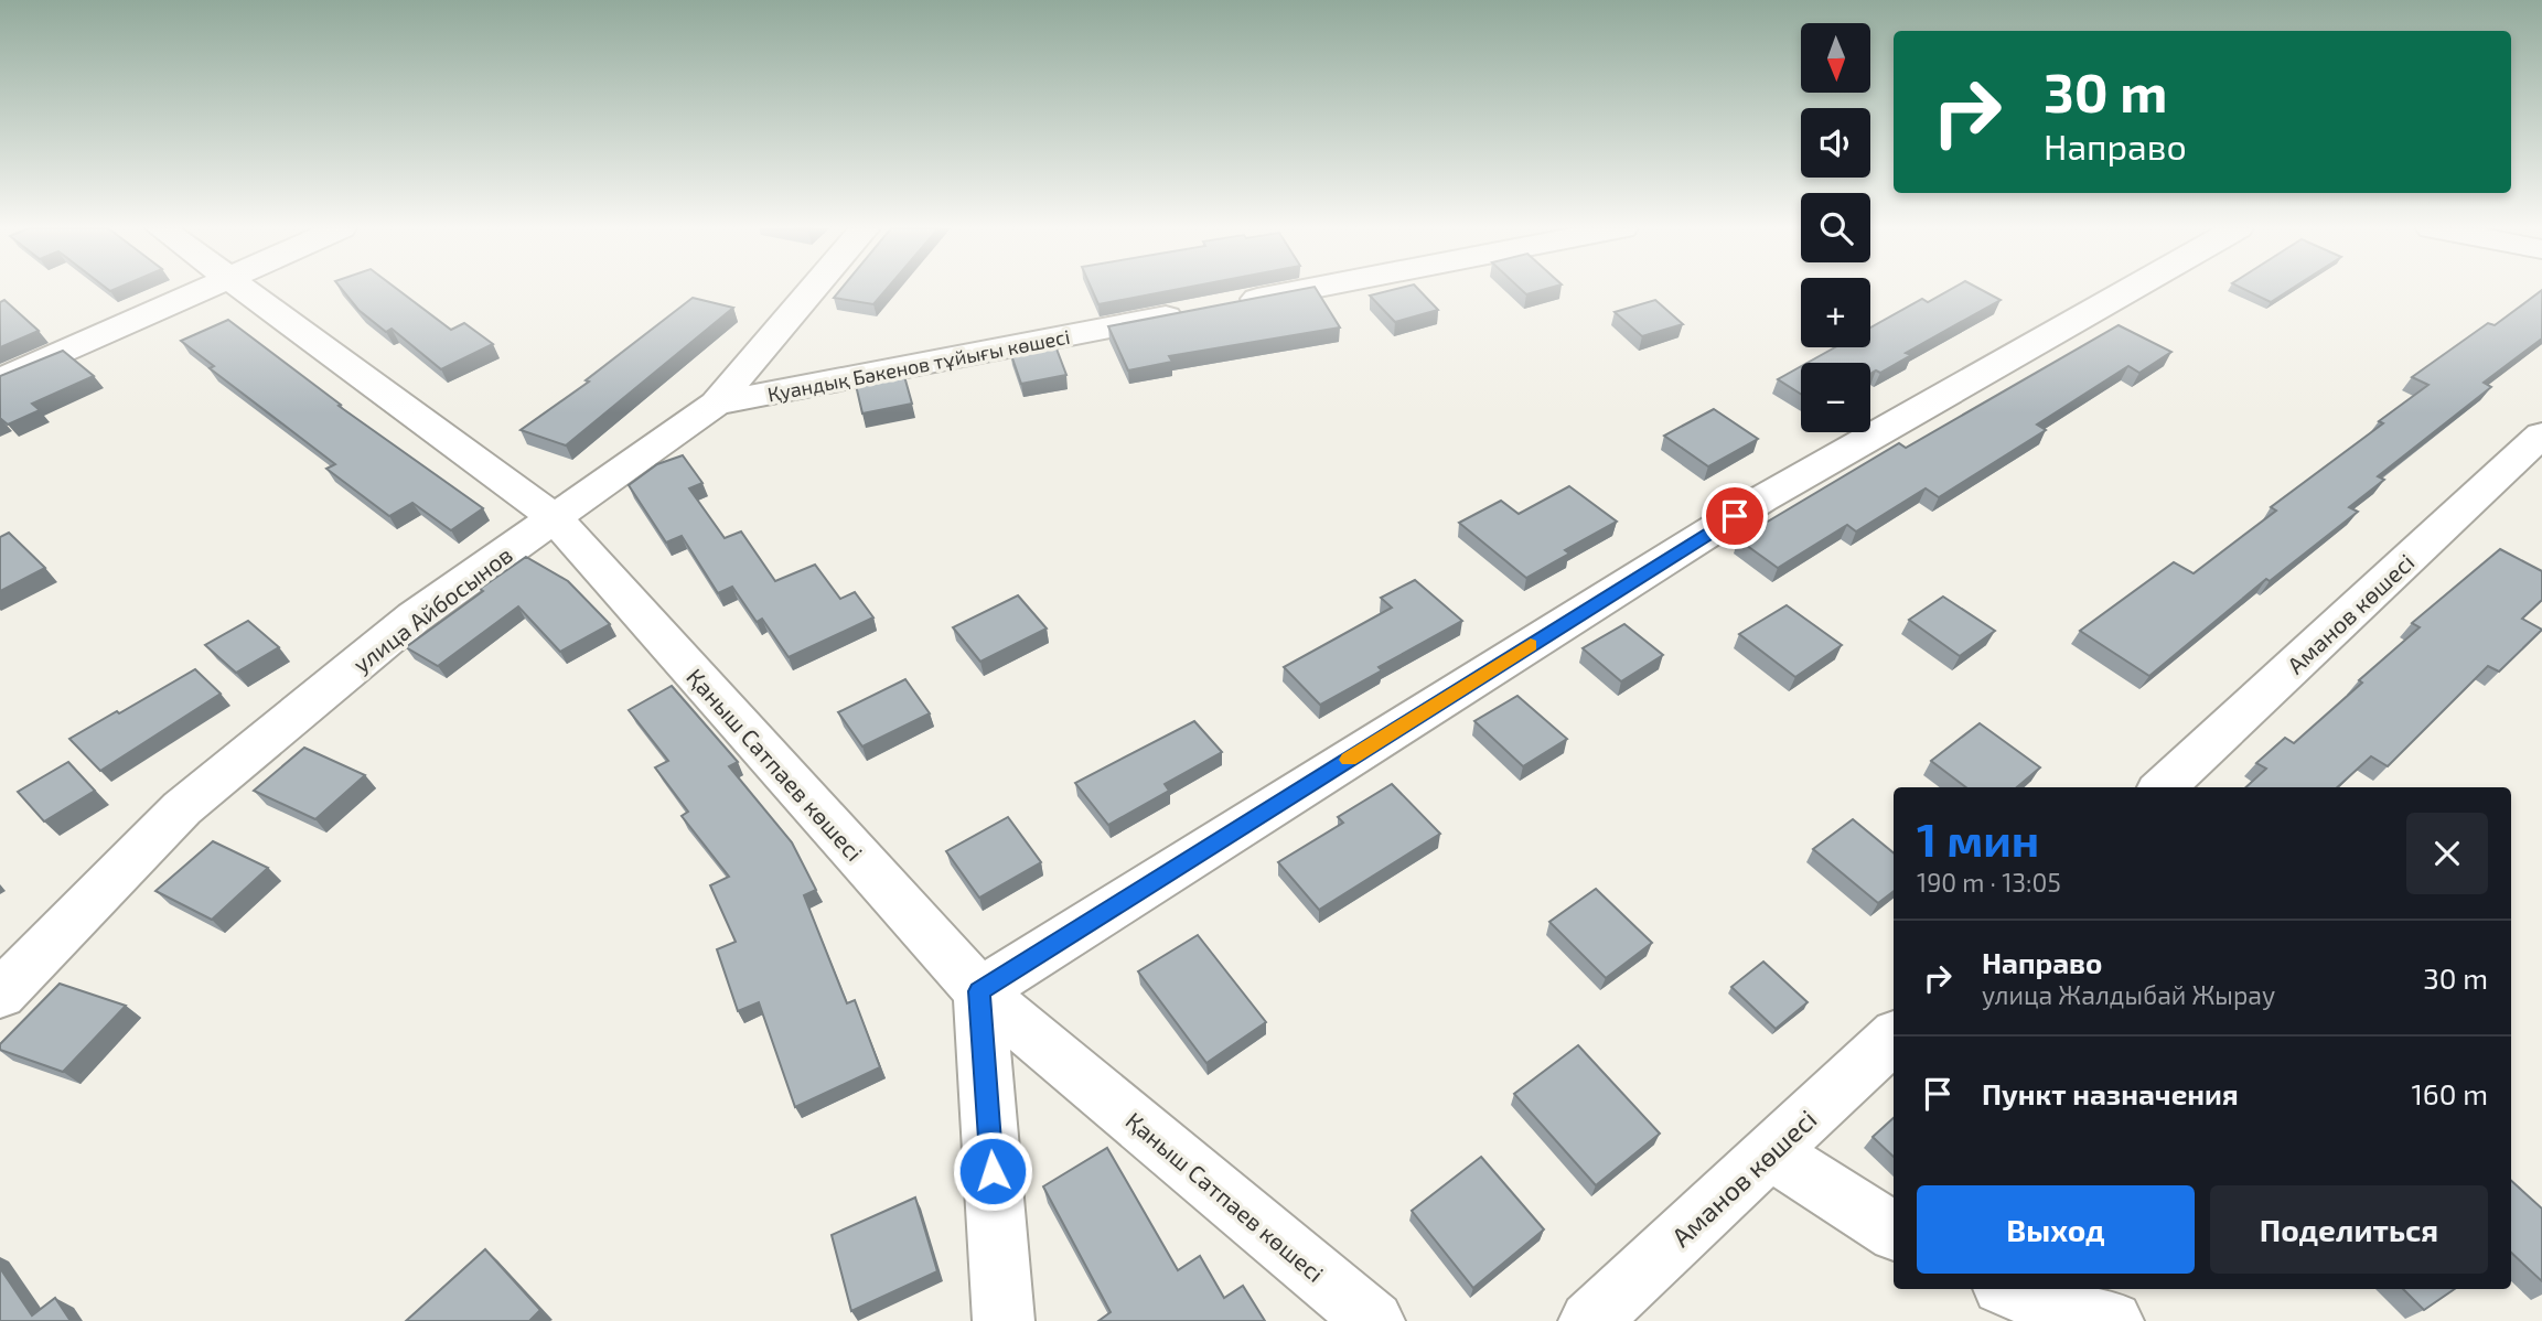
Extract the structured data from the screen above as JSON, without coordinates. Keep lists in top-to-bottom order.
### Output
{
  "streets": {
    "street": [
      "Қуандық Бәкенов тұйығы көшесі",
      "улица Айбосынов",
      "Аманов көшесі",
      "Қаныш Сатпаев көшесі"
    ]
  },
  "crossings": [
    ["Қуандық Бәкенов тұйығы көшесі", "улица Айбосынов"],
    ["улица Айбосынов", "Қаныш Сатпаев көшесі"]
  ],
  "north": "bottom",
  "page": {
    "map_buttons": ["+", "−"],
    "turn": ["30 m", "Направо"],
    "heading": ["1 мин", "190 m · 13:05"],
    "list": [
      {
        "name": "Направо",
        "note": "улица Жалдыбай Жырау",
        "value": "30 m"
      },
      {
        "name": "Пункт назначения",
        "value": "160 m"
      }
    ],
    "buttons": ["Выход", "Поделиться"]
  }
}
